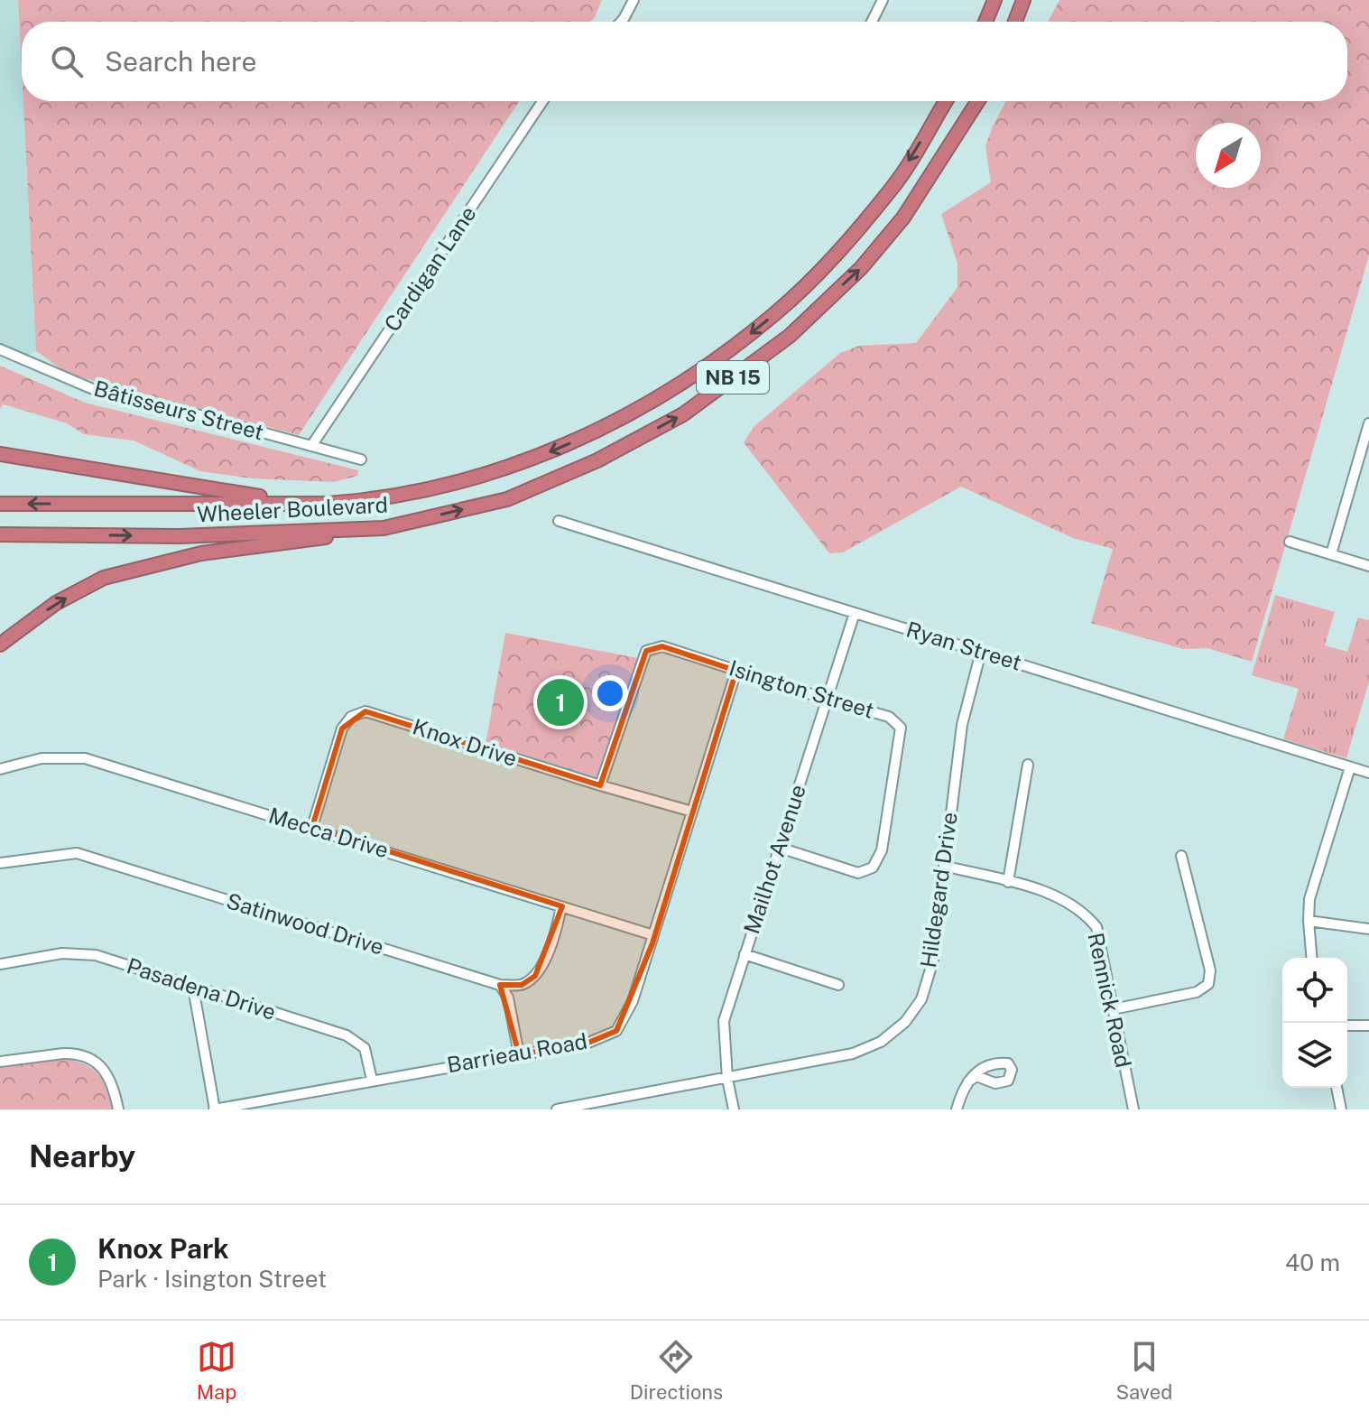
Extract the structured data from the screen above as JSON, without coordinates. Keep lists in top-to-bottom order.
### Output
{
  "streets": {
    "highway": ["NB 15", "Wheeler Boulevard"],
    "street": [
      "Cardigan Lane",
      "Bâtisseurs Street",
      "Ryan Street",
      "Isington Street",
      "Knox Drive",
      "Mecca Drive",
      "Mailhot Avenue",
      "Hildegard Drive",
      "Satinwood Drive",
      "Pasadena Drive",
      "Rennick Road",
      "Barrieau Road"
    ]
  },
  "crossings": [
    ["Cardigan Lane", "Bâtisseurs Street"],
    ["Ryan Street", "Mailhot Avenue"],
    ["Ryan Street", "Hildegard Drive"],
    ["Isington Street", "Knox Drive"],
    ["Isington Street", "Mailhot Avenue"],
    ["Isington Street", "Barrieau Road"],
    ["Knox Drive", "Mecca Drive"],
    ["Knox Drive", "Barrieau Road"],
    ["Mecca Drive", "Barrieau Road"],
    ["Mailhot Avenue", "Hildegard Drive"],
    ["Hildegard Drive", "Rennick Road"],
    ["Pasadena Drive", "Barrieau Road"]
  ],
  "north": "bottom left",
  "page": {
    "search": "Search here",
    "pins": "1",
    "heading": "Nearby",
    "list": [
      {
        "mark": "1",
        "name": "Knox Park",
        "note": "Park · Isington Street",
        "value": "40 m"
      }
    ],
    "nav": ["Map", "Directions", "Saved"]
  }
}
